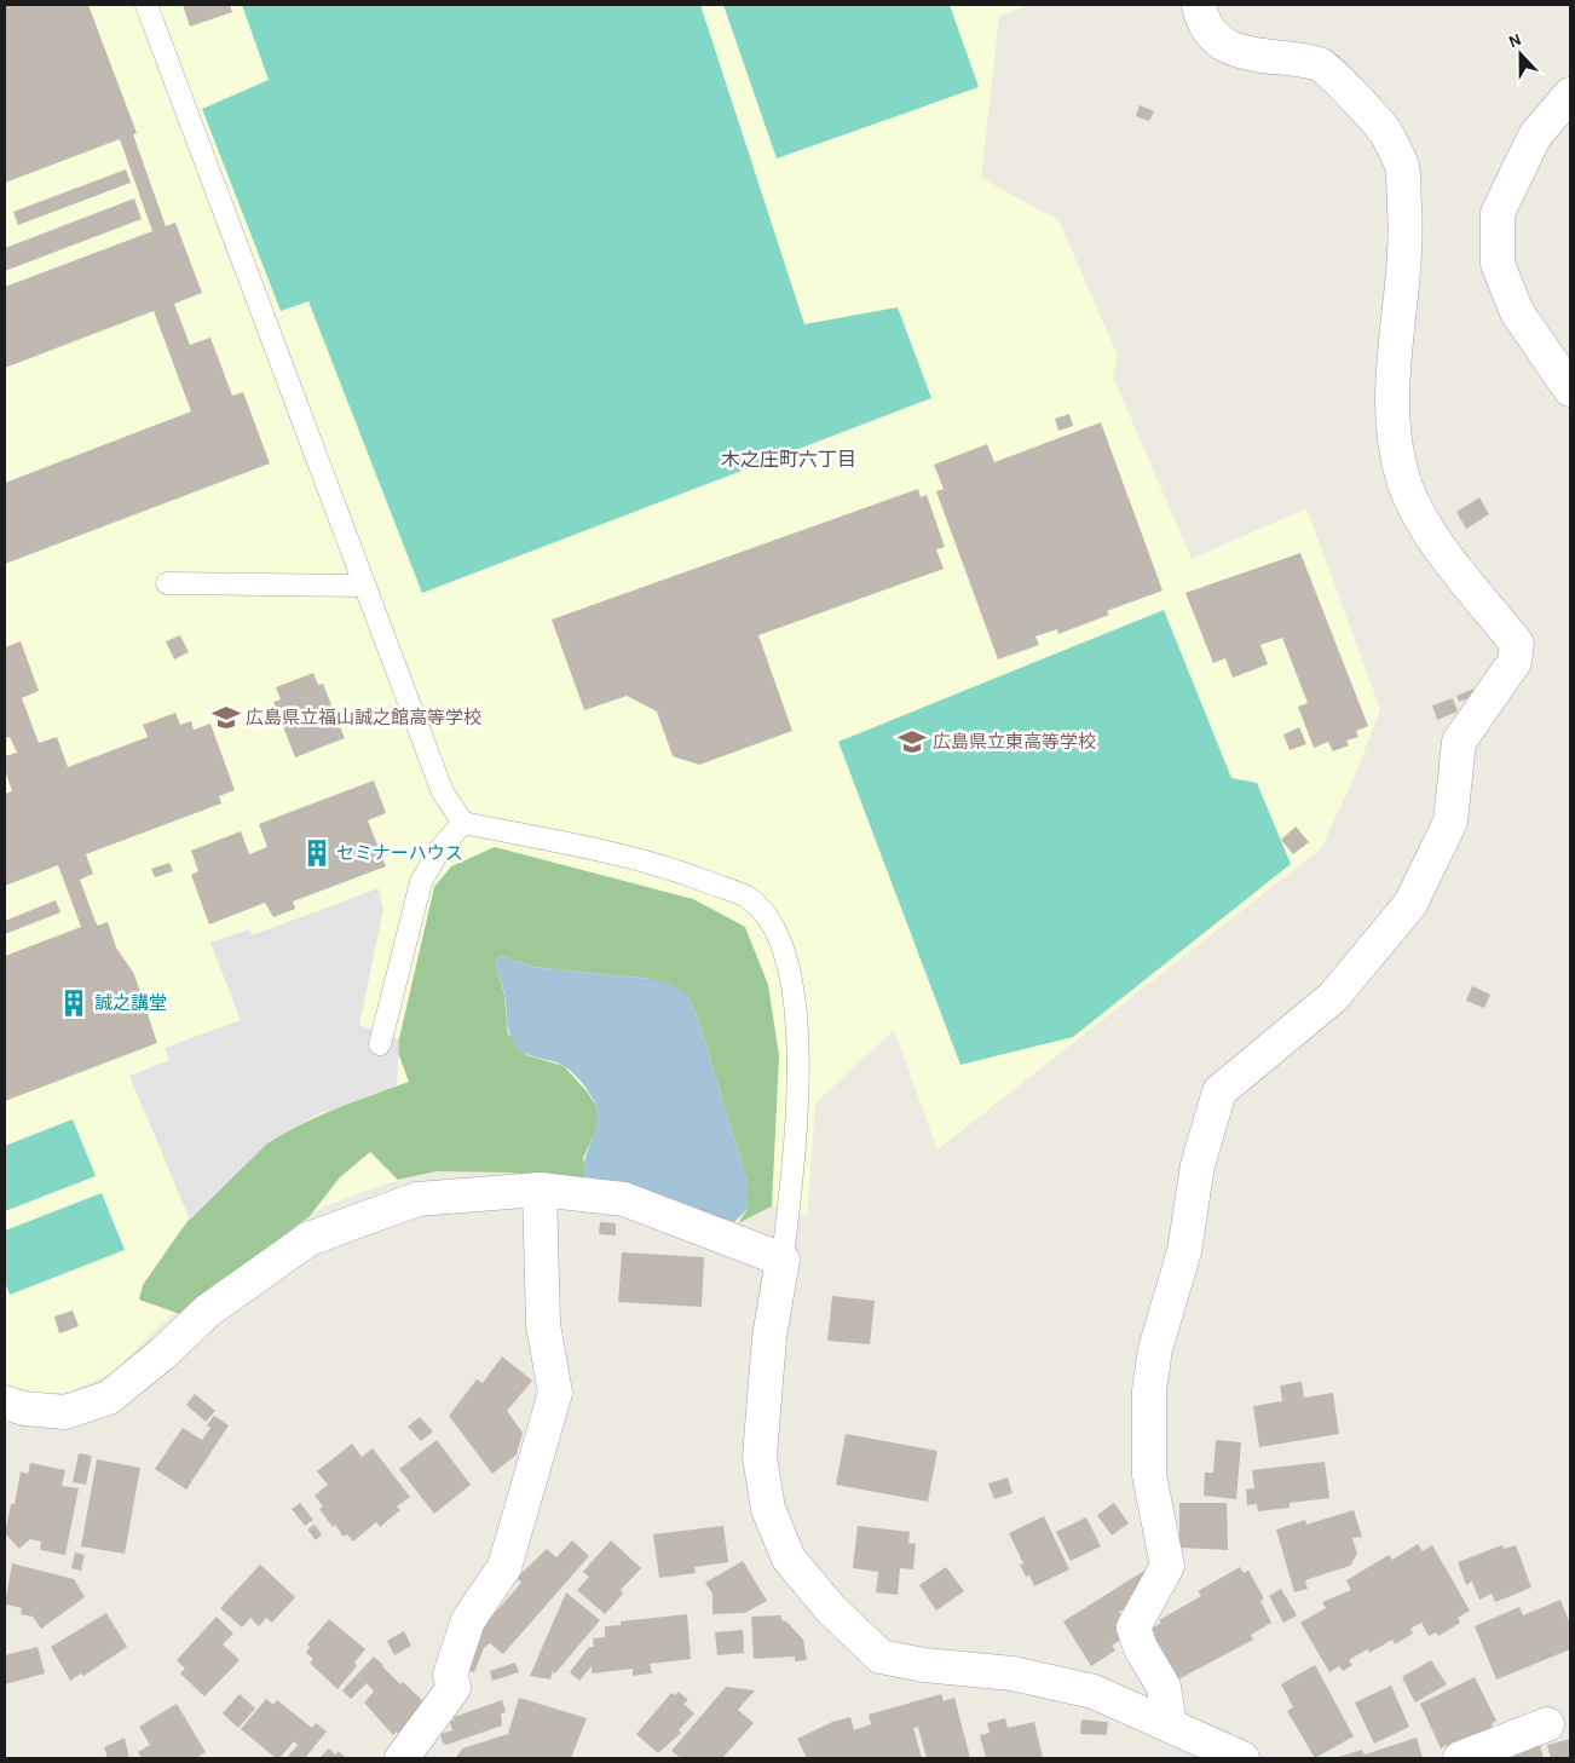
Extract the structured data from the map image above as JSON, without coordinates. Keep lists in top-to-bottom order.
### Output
{
  "districts": ["木之庄町六丁目"],
  "places": {
    "school or university": ["広島県立福山誠之館高等学校", "広島県立東高等学校"],
    "building": ["セミナーハウス", "誠之講堂"]
  },
  "north": "top"
}
